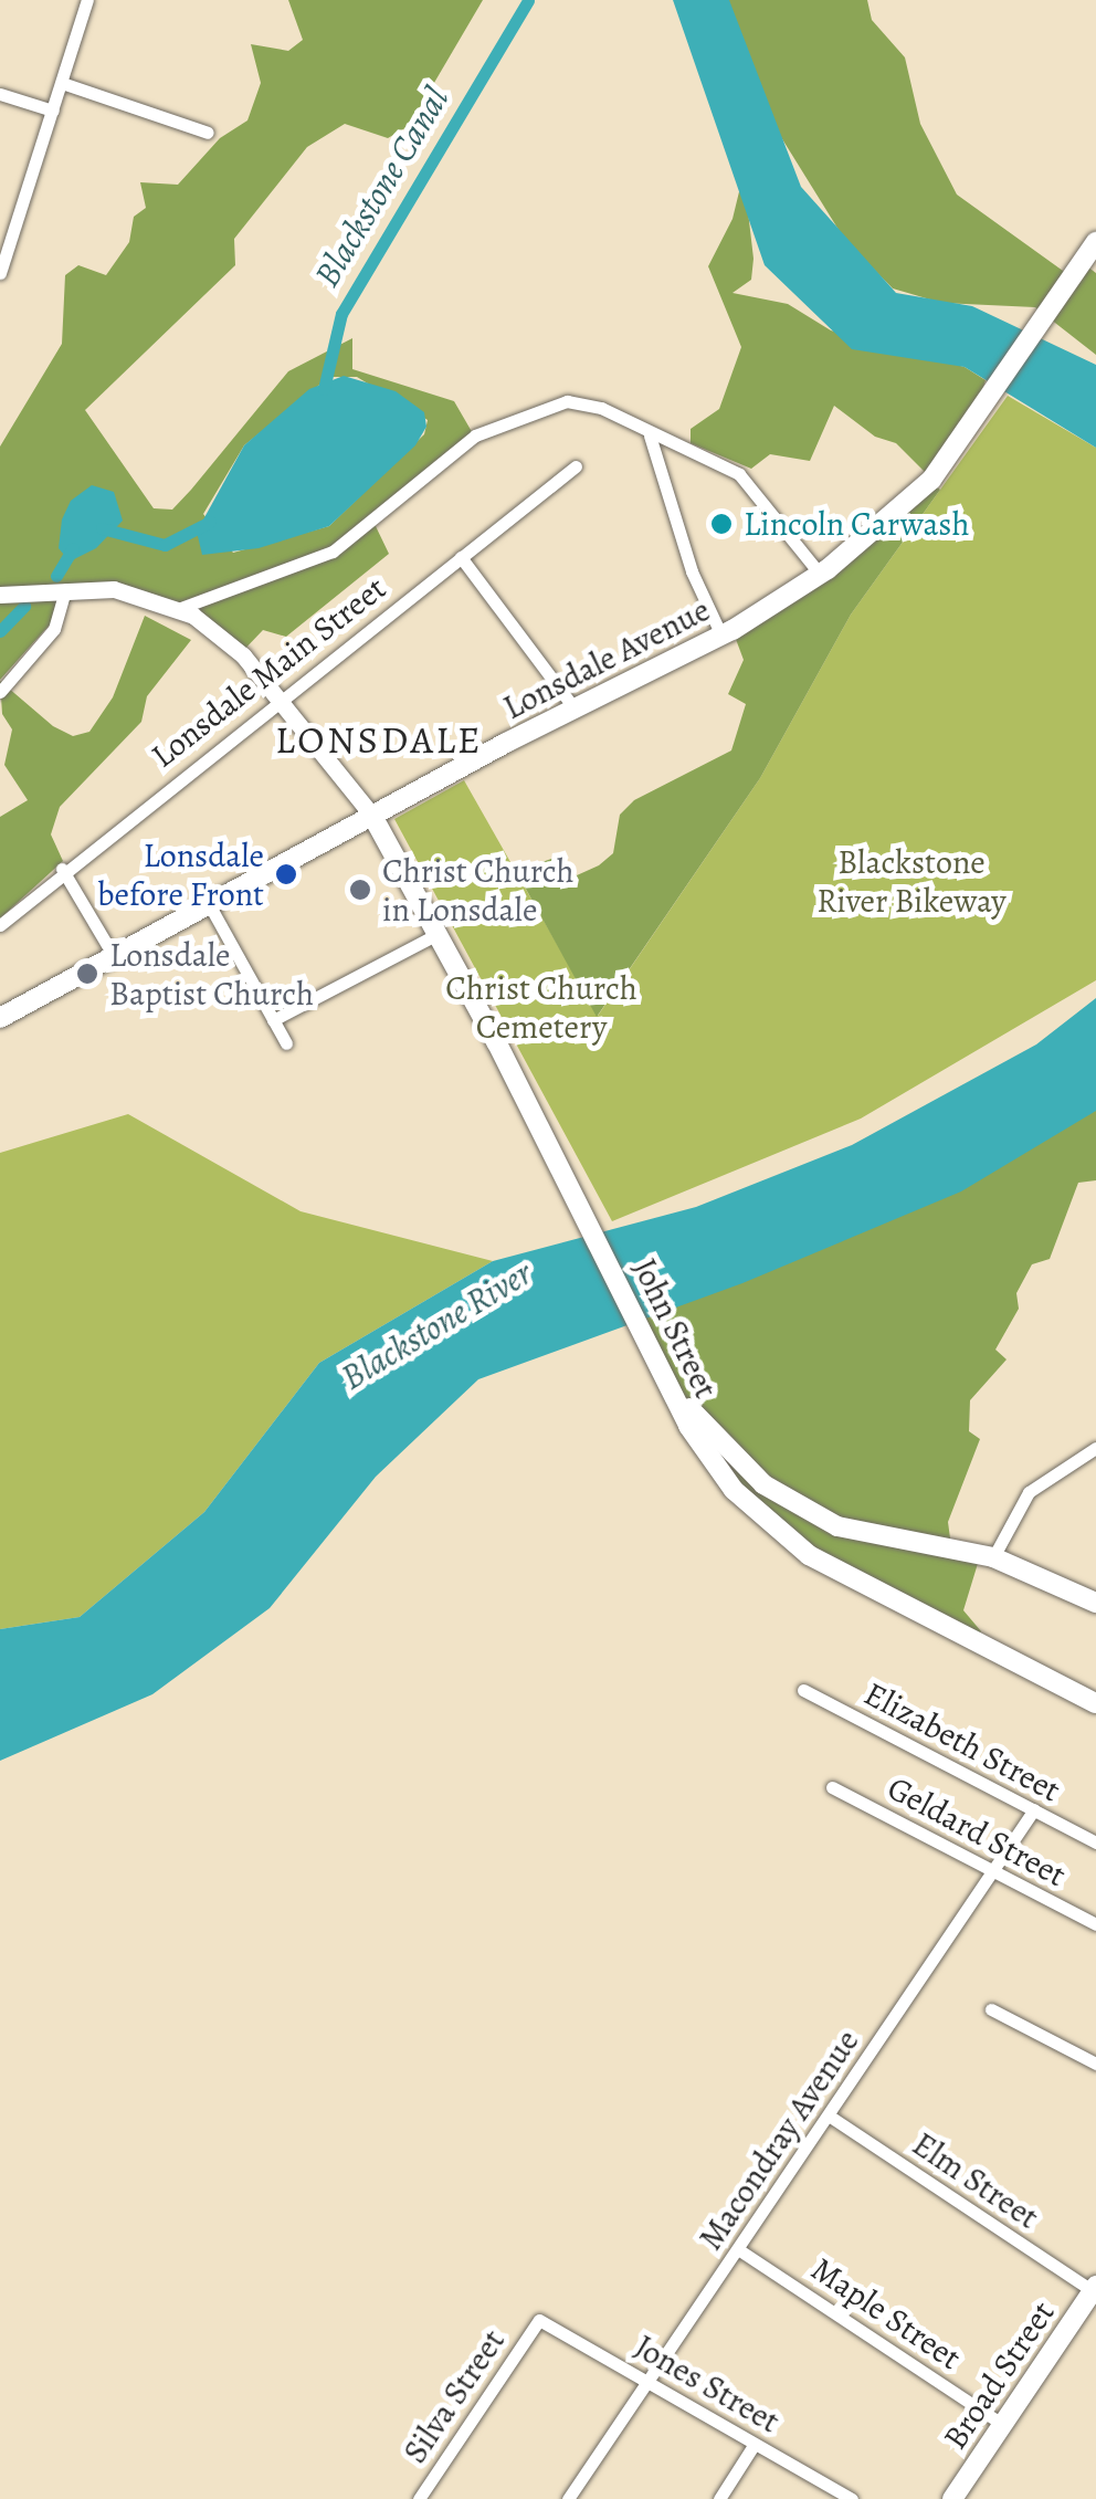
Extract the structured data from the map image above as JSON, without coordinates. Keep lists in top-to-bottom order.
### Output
{
  "streets": {
    "main road": ["Lonsdale Avenue", "John Street", "Broad Street"],
    "street": [
      "Lonsdale Main Street",
      "Elizabeth Street",
      "Geldard Street",
      "Macondray Avenue",
      "Elm Street",
      "Maple Street",
      "Jones Street",
      "Silva Street"
    ]
  },
  "crossings": [
    ["Lonsdale Avenue", "John Street"],
    ["Elizabeth Street", "Macondray Avenue"],
    ["Geldard Street", "Macondray Avenue"],
    ["Macondray Avenue", "Elm Street"],
    ["Macondray Avenue", "Maple Street"],
    ["Macondray Avenue", "Jones Street"],
    ["Elm Street", "Broad Street"],
    ["Maple Street", "Broad Street"],
    ["Jones Street", "Silva Street"]
  ],
  "districts": ["LONSDALE"],
  "water": ["Blackstone Canal", "Blackstone River"],
  "parks": ["Blackstone River Bikeway", "Christ Church Cemetery"],
  "places": [
    "Lincoln Carwash",
    "Lonsdale before Front",
    "Christ Church in Lonsdale",
    "Lonsdale Baptist Church"
  ]
}
